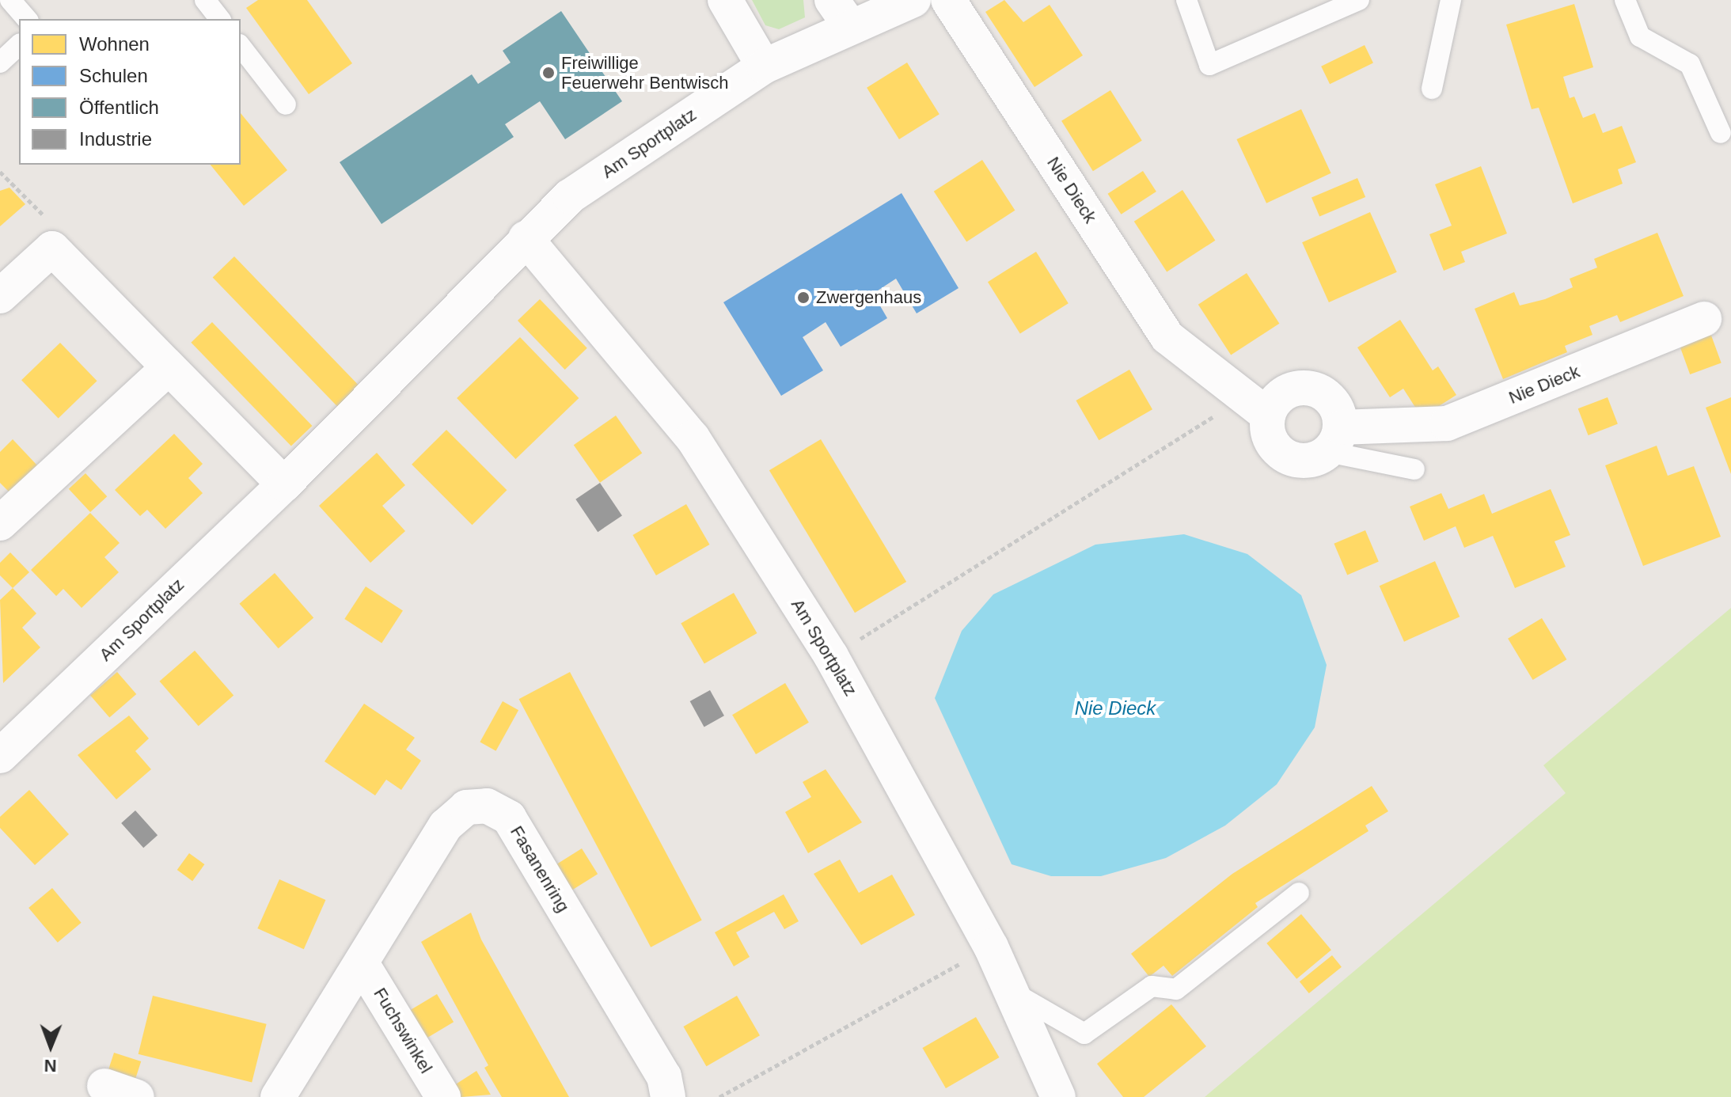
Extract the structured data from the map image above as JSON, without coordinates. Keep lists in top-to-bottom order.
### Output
{
  "streets": {
    "street": [
      "Am Sportplatz",
      "Nie Dieck",
      "Fasanenring",
      "Fuchswinkel"
    ]
  },
  "crossings": [
    ["Fasanenring", "Fuchswinkel"]
  ],
  "water": ["Nie Dieck"],
  "places": ["Freiwillige Feuerwehr Bentwisch", "Zwergenhaus"],
  "legend": [
    "Wohnen",
    "Schulen",
    "Öffentlich",
    "Industrie"
  ],
  "north": "bottom"
}
